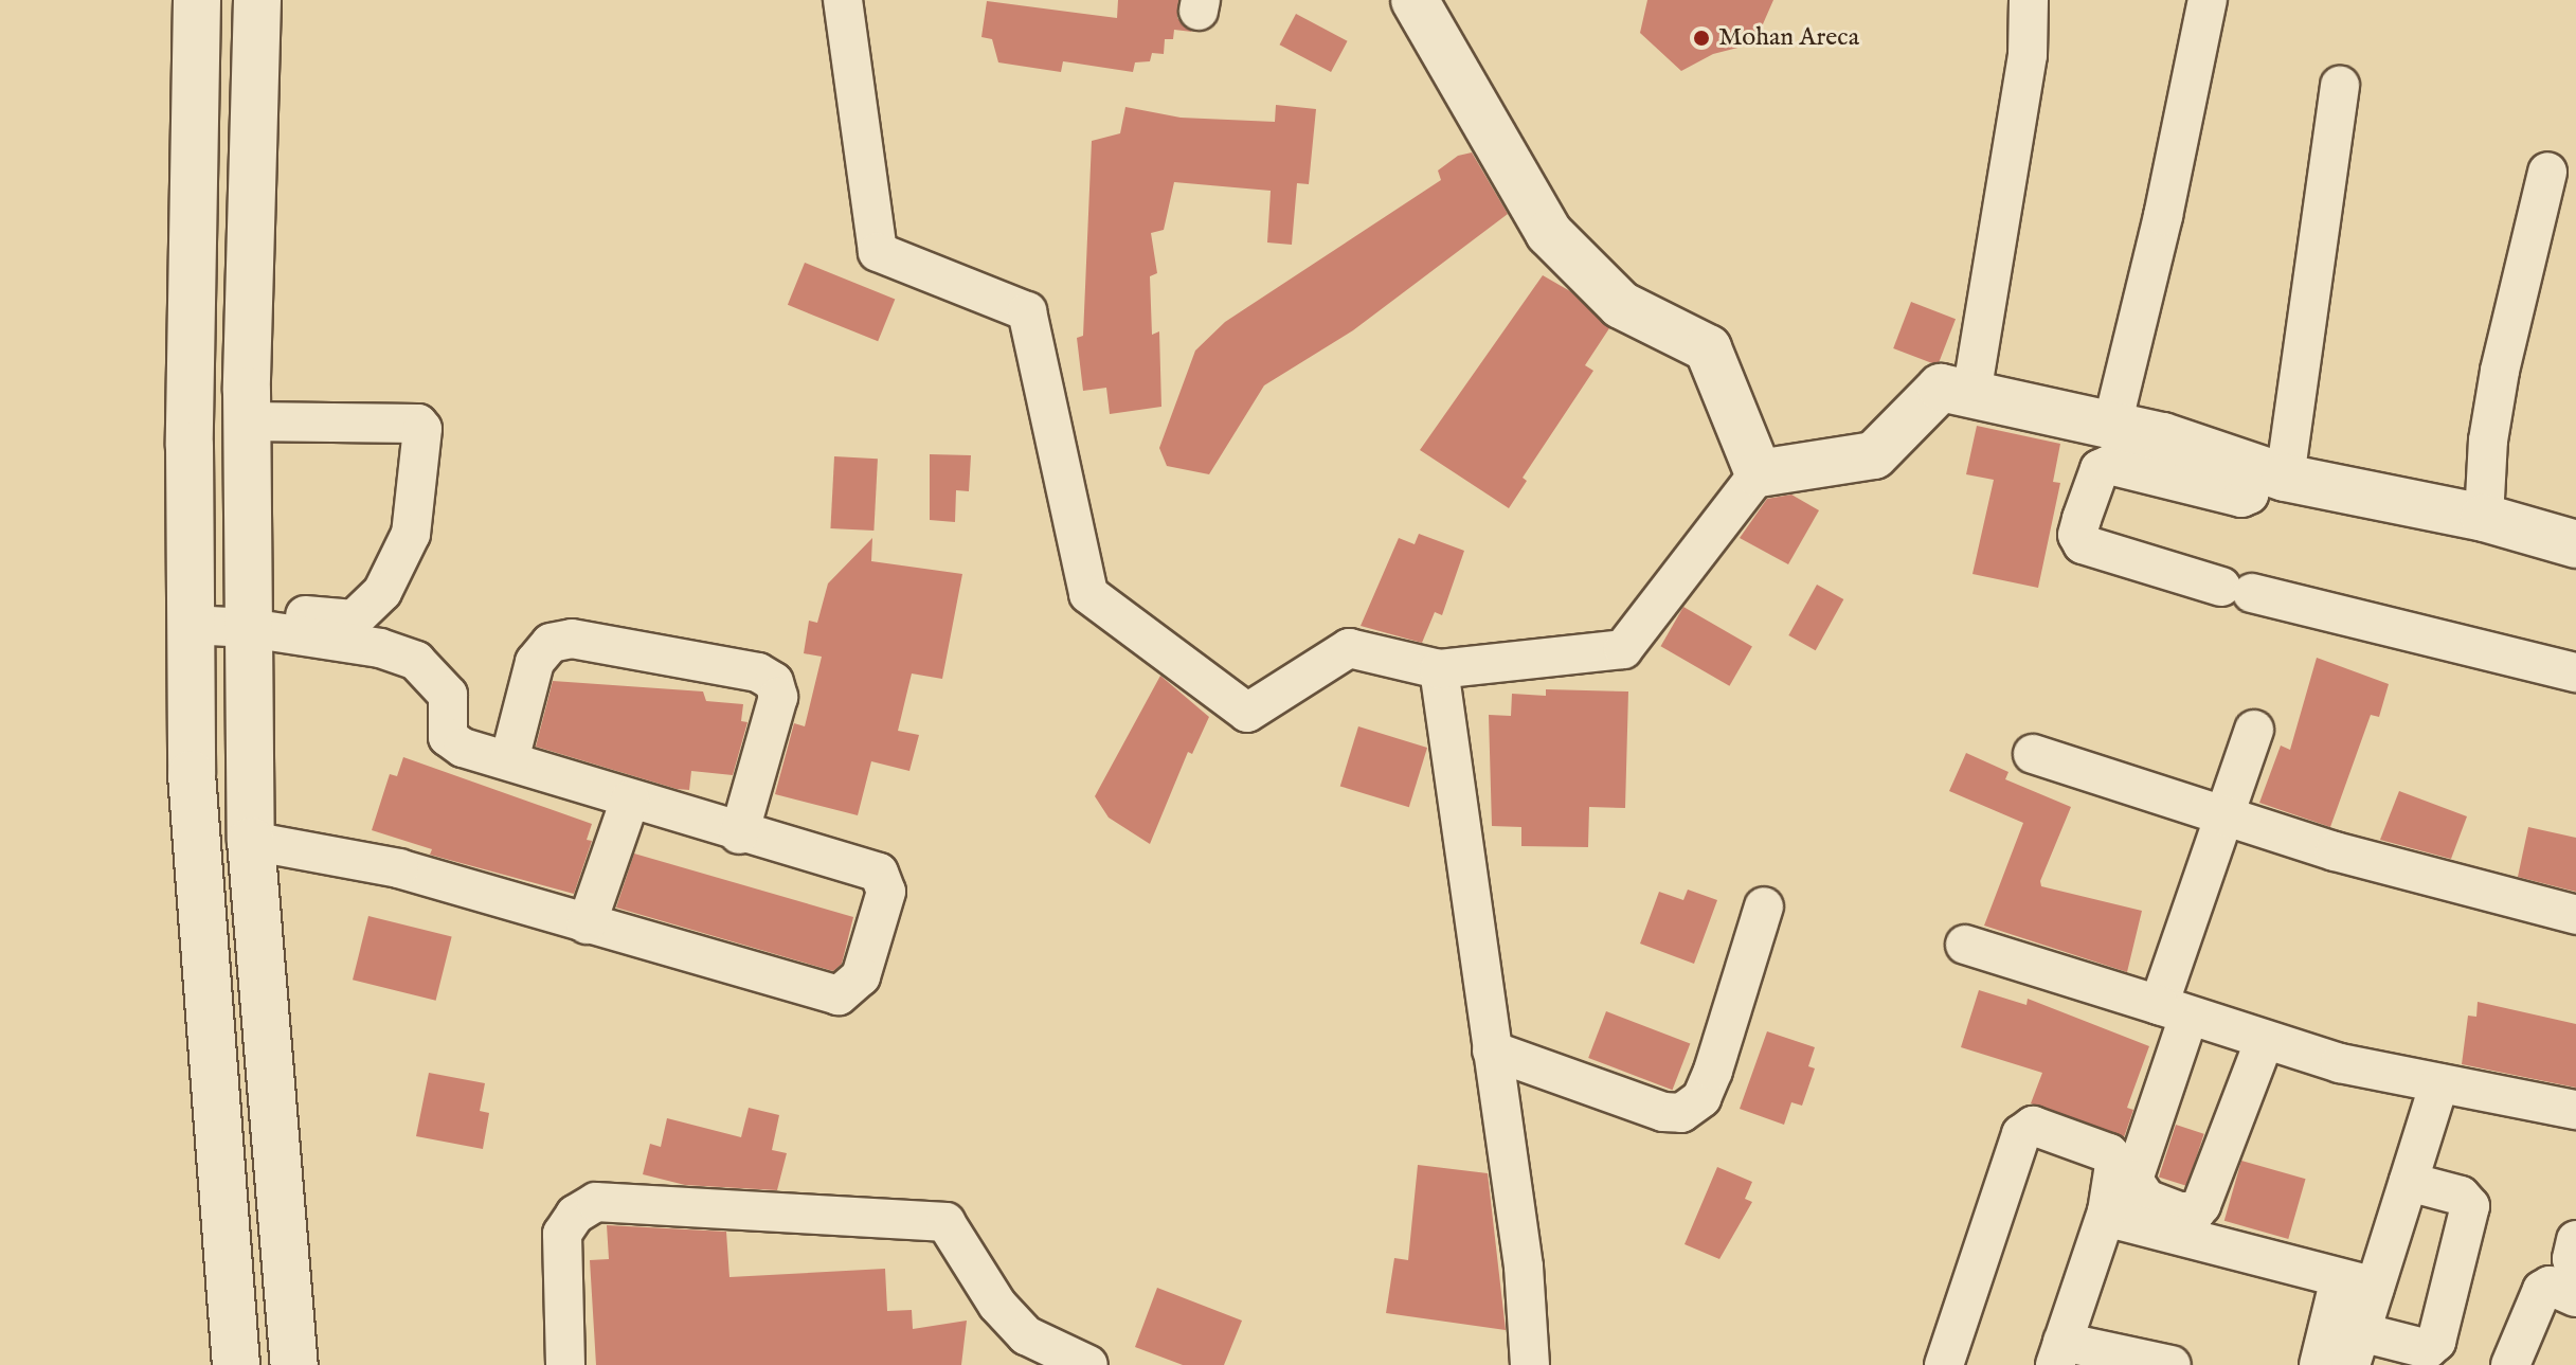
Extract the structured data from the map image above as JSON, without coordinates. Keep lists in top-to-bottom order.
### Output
{
  "places": ["Mohan Areca"]
}
